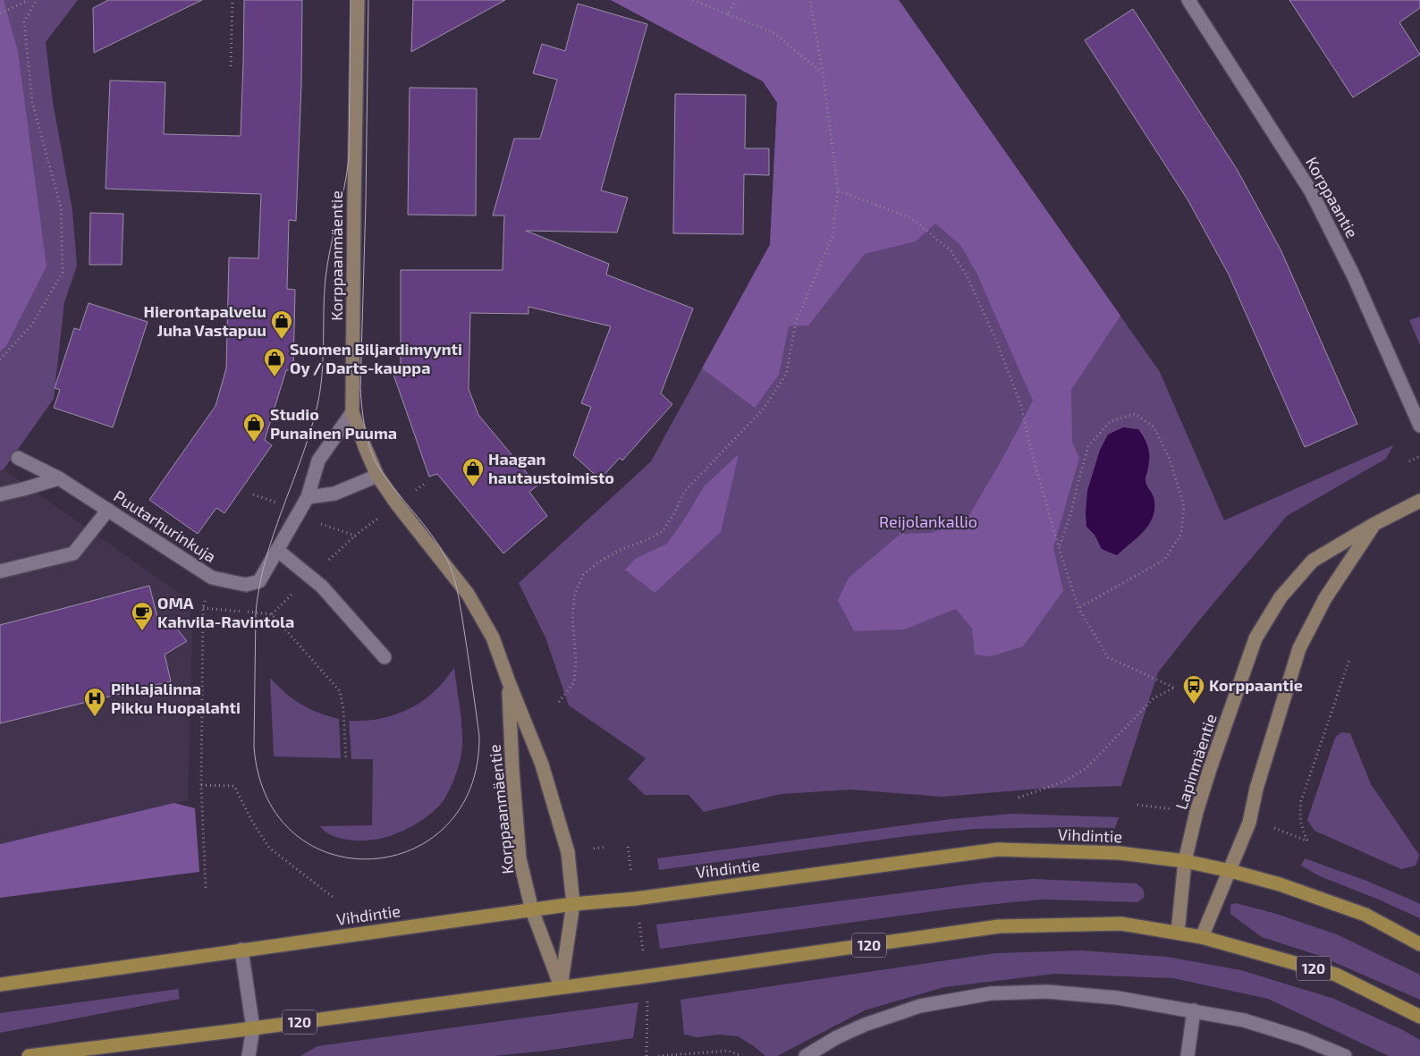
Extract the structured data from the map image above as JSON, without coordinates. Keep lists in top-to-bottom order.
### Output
{
  "streets": {
    "main road": ["Vihdintie", "120"],
    "street": [
      "Korppaantie",
      "Korppaanmäentie",
      "Puutarhurinkuja",
      "Lapinmäentie"
    ]
  },
  "crossings": [
    ["Korppaanmäentie", "Puutarhurinkuja"],
    ["Korppaanmäentie", "Vihdintie"],
    ["Korppaanmäentie", "120"],
    ["Lapinmäentie", "Vihdintie"],
    ["Lapinmäentie", "120"]
  ],
  "parks": ["Reijolankallio"],
  "places": {
    "shop": [
      "Hierontapalvelu Juha Vastapuu",
      "Suomen Biljardimyynti Oy / Darts-kauppa",
      "Studio Punainen Puuma",
      "Haagan hautaustoimisto"
    ],
    "cafe": ["OMA Kahvila-Ravintola"],
    "bus stop": ["Korppaantie"],
    "hospital": ["Pihlajalinna Pikku Huopalahti"]
  }
}
